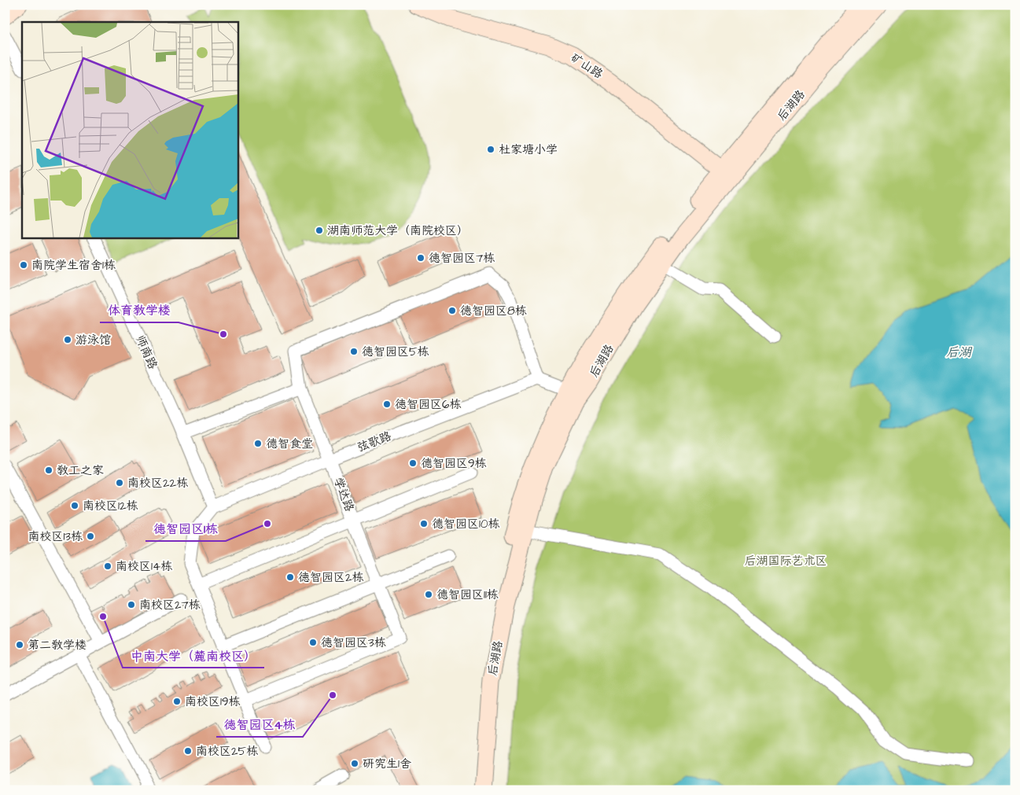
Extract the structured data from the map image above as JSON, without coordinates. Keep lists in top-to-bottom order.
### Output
{
  "streets": {
    "main road": ["矿山路", "后湖路"],
    "street": ["师南路", "弦歌路", "学达路"]
  },
  "crossings": [
    ["矿山路", "后湖路"],
    ["师南路", "弦歌路"],
    ["弦歌路", "学达路"]
  ],
  "water": ["后湖"],
  "parks": ["后湖国际艺术区"],
  "places": [
    "杜家塘小学",
    "湖南师范大学（南院校区）",
    "徳智园区7栋",
    "南院学生宿舍1栋",
    "徳智园区8栋",
    "体育教学楼",
    "游泳馆",
    "徳智园区5栋",
    "徳智园区6栋",
    "德智食堂",
    "德智园区9栋",
    "教工之家",
    "南校区22栋",
    "南校区12栋",
    "徳智园区1栋",
    "德智园区10栋",
    "南校区13栋",
    "南校区14栋",
    "徳智园区2栋",
    "德智园区11栋",
    "南校区27栋",
    "中南大学（麓南校区）",
    "徳智园区3栋",
    "第二教学楼",
    "徳智园区4栋",
    "南校区19栋",
    "南校区25栋",
    "研究生1舍"
  ]
}
